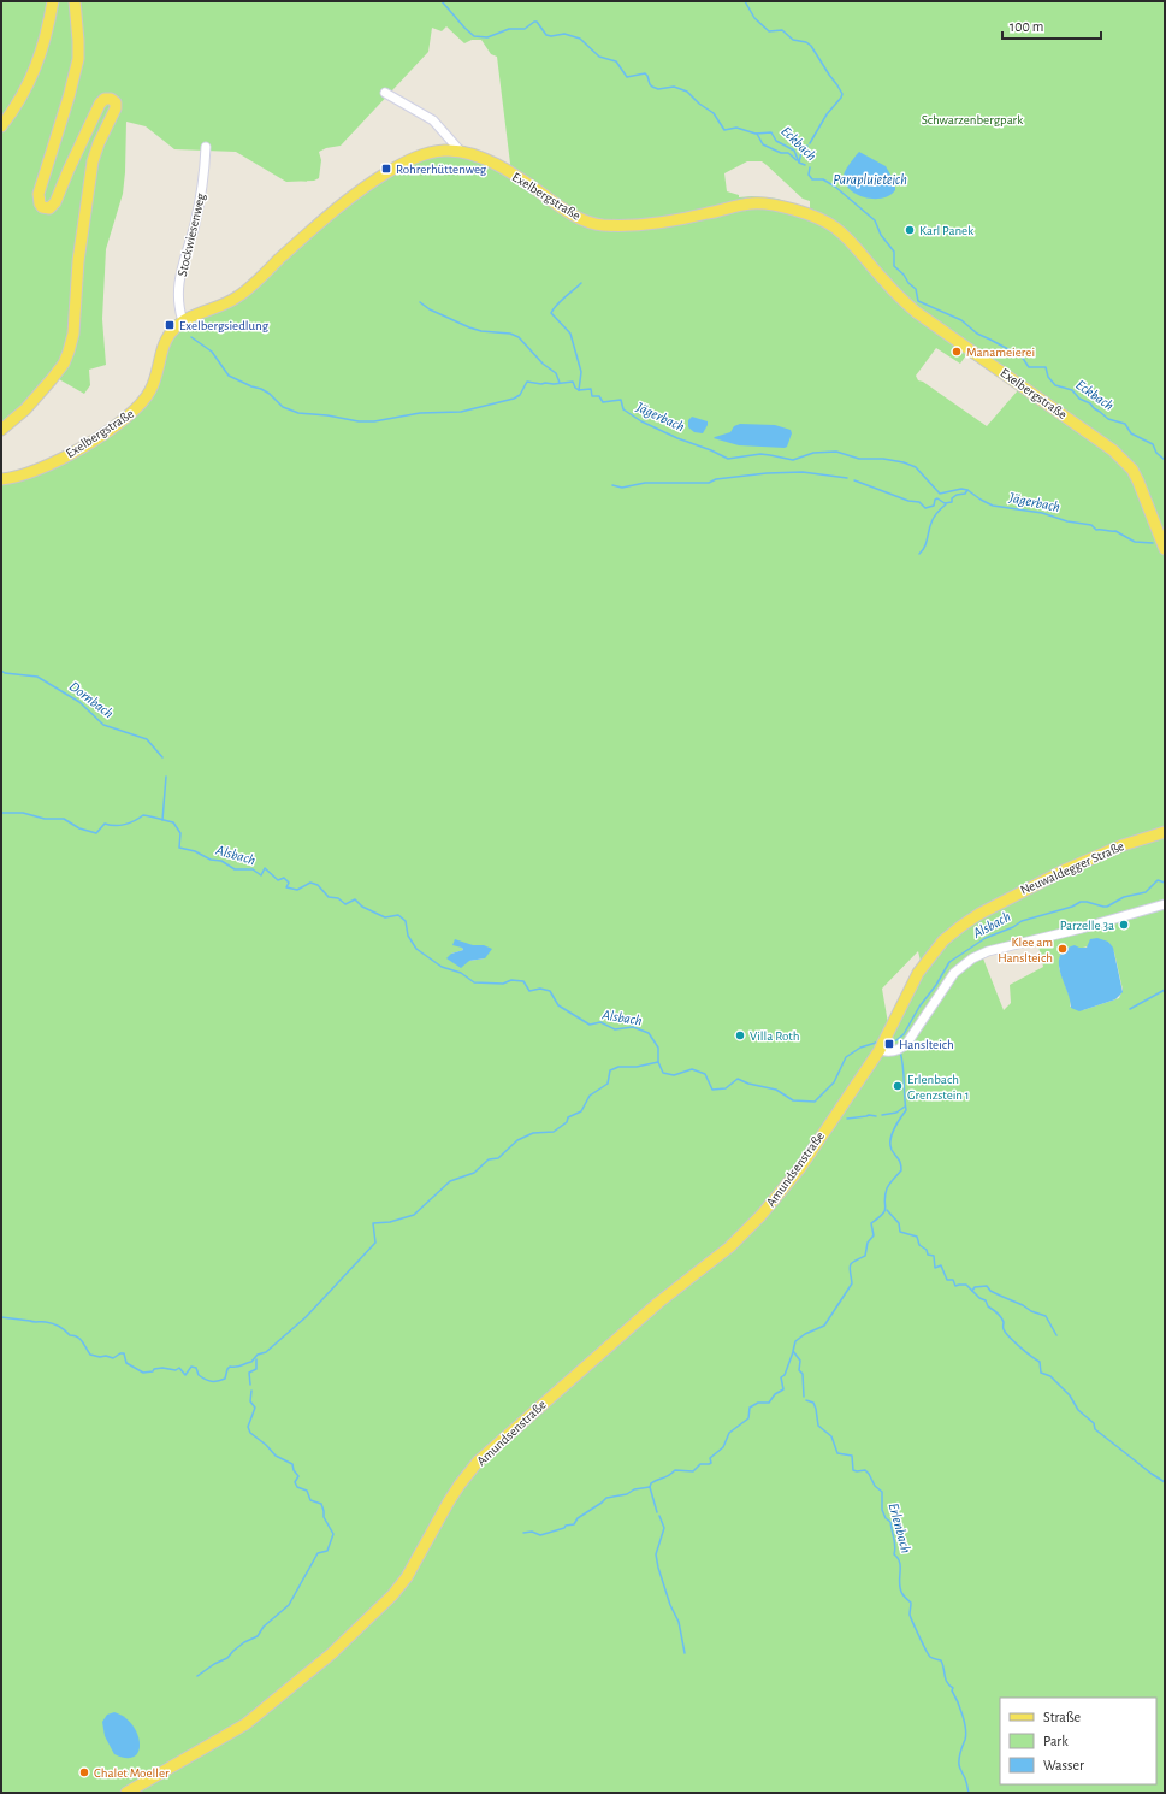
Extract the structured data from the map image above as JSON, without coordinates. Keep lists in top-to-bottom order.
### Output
{
  "streets": {
    "main road": ["Exelbergstraße", "Neuwaldegger Straße", "Amundsenstraße"],
    "street": ["Stockwiesenweg"]
  },
  "crossings": [
    ["Exelbergstraße", "Stockwiesenweg"],
    ["Neuwaldegger Straße", "Amundsenstraße"]
  ],
  "water": [
    "Eckbach",
    "Parapluieteich",
    "Jägerbach",
    "Dornbach",
    "Alsbach",
    "Erlenbach"
  ],
  "parks": ["Schwarzenbergpark"],
  "places": {
    "transit": ["Rohrerhüttenweg", "Exelbergsiedlung", "Hanslteich"],
    "other": [
      "Karl Panek",
      "Manameierei",
      "Parzelle 3a",
      "Klee am Hanslteich",
      "Villa Roth",
      "Erlenbach Grenzstein 1",
      "Chalet Moeller"
    ]
  },
  "legend": ["Straße", "Park", "Wasser"],
  "scale_bar": "100 m"
}
